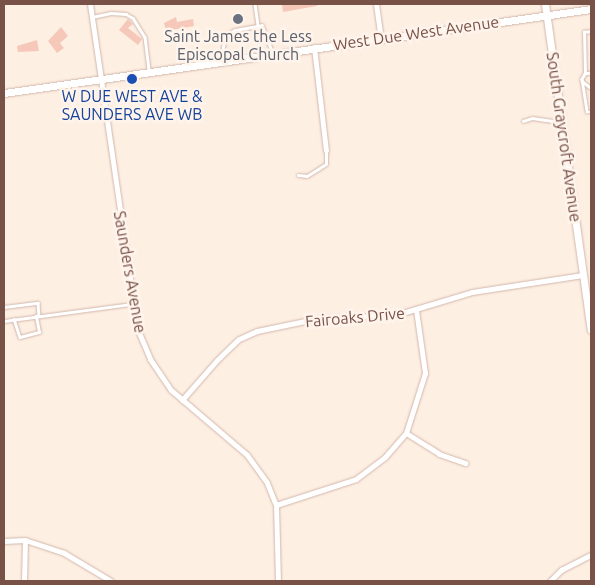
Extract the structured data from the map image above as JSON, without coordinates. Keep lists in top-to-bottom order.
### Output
{
  "streets": {
    "main road": ["West Due West Avenue", "South Graycroft Avenue"],
    "street": ["Saunders Avenue", "Fairoaks Drive"]
  },
  "crossings": [
    ["West Due West Avenue", "South Graycroft Avenue"],
    ["West Due West Avenue", "Saunders Avenue"],
    ["South Graycroft Avenue", "Fairoaks Drive"],
    ["Saunders Avenue", "Fairoaks Drive"]
  ],
  "places": ["Saint James the Less Episcopal Church", "W DUE WEST AVE & SAUNDERS AVE WB"]
}
